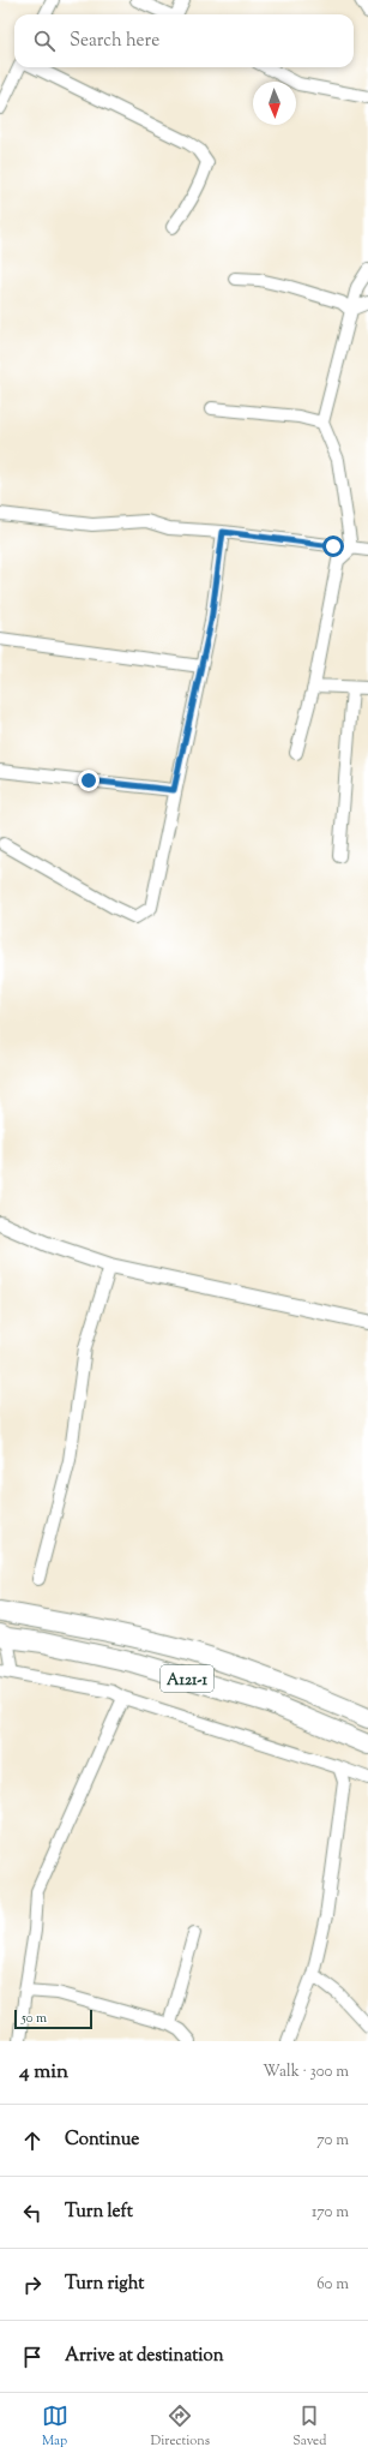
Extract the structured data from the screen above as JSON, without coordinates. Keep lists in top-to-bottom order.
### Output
{
  "streets": {
    "highway": ["A121-1"]
  },
  "scale_bar": "50 m",
  "north": "bottom",
  "page": {
    "search": "Search here",
    "scale": "50 m",
    "heading": ["4 min", "Walk · 300 m"],
    "list": [
      ["Continue", "70 m"],
      ["Turn left", "170 m"],
      ["Turn right", "60 m"],
      "Arrive at destination"
    ],
    "nav": ["Map", "Directions", "Saved"]
  }
}
